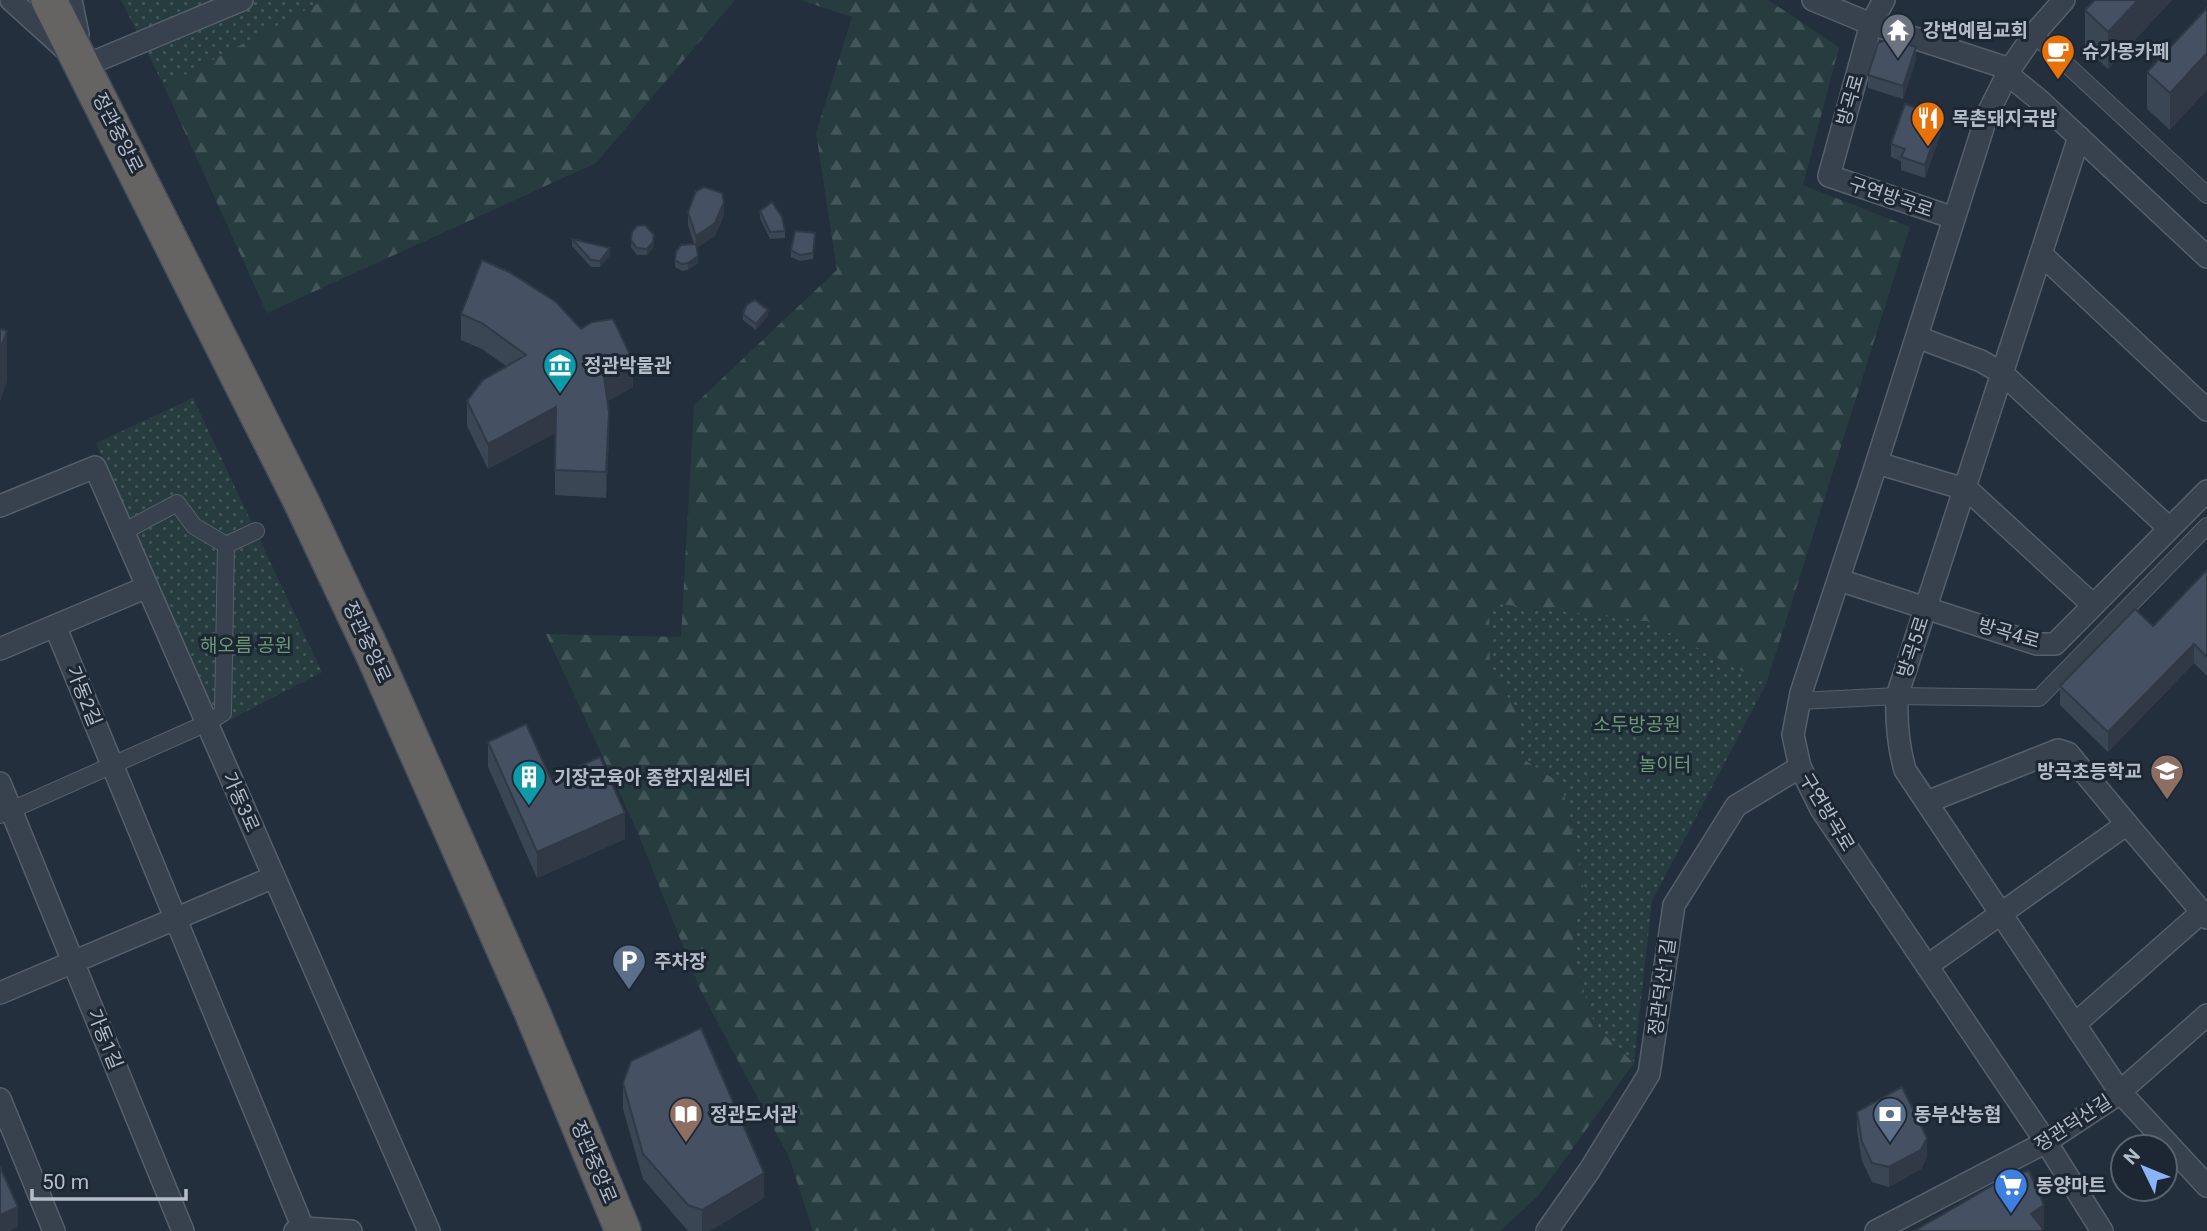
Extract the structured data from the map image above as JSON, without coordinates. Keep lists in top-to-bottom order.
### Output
{
  "streets": {
    "highway": ["정관중앙로"],
    "street": [
      "방곡로",
      "구연방곡로",
      "방곡4로",
      "방곡5로",
      "가동2길",
      "가동3로",
      "정관덕산1길",
      "가동1길",
      "정관덕산길"
    ]
  },
  "crossings": [
    ["방곡로", "구연방곡로"],
    ["구연방곡로", "방곡4로"],
    ["구연방곡로", "정관덕산1길"],
    ["구연방곡로", "정관덕산길"],
    ["방곡4로", "방곡5로"],
    ["방곡5로", "정관덕산길"]
  ],
  "parks": ["해오름 공원", "소두방공원", "놀이터"],
  "places": {
    "temple": ["강변예림교회"],
    "cafe": ["슈가몽카페"],
    "restaurant": ["목촌돼지국밥"],
    "museum": ["정관박물관"],
    "school or university": ["방곡초등학교"],
    "building": ["기장군육아 종합지원센터"],
    "parking": ["주차장"],
    "library": ["정관도서관"],
    "bank": ["동부산농협"],
    "supermarket": ["동양마트"]
  },
  "scale_bar": "50 m",
  "north": "top left"
}
